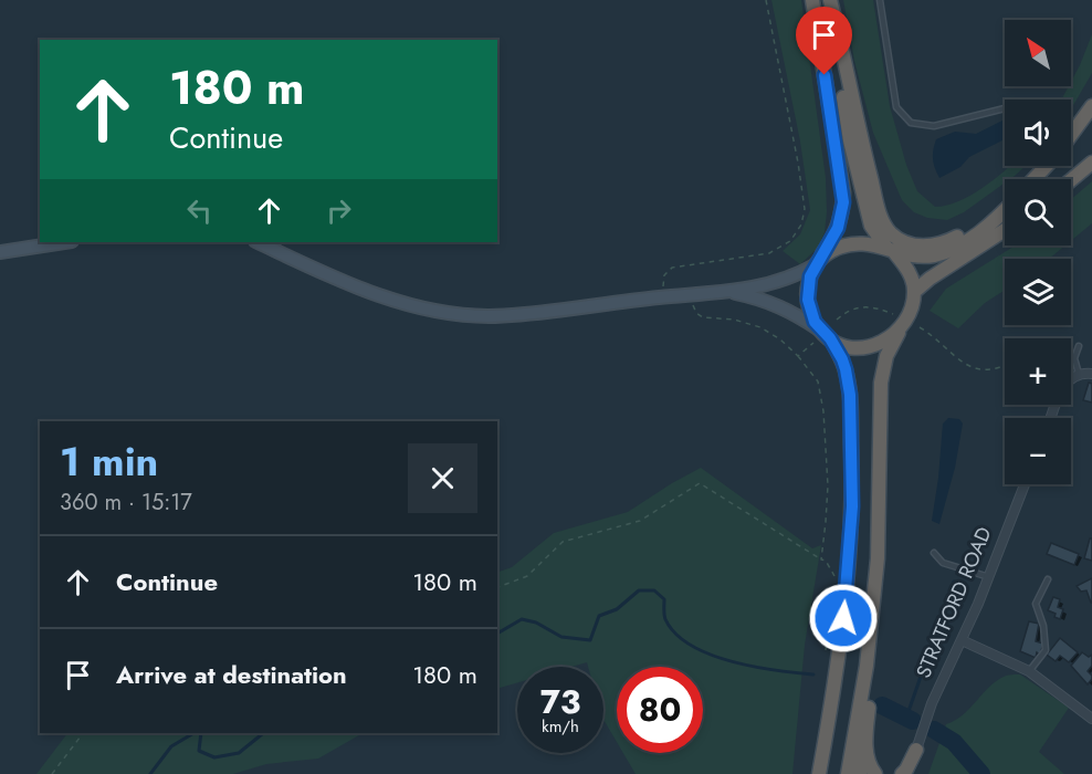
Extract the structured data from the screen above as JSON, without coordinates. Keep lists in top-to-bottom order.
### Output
{
  "streets": {
    "street": ["STRATFORD ROAD"]
  },
  "north": "top left",
  "page": {
    "map_buttons": ["+", "−"],
    "turn": ["180 m", "Continue"],
    "heading": ["1 min", "360 m · 15:17"],
    "list": [
      {
        "name": "Continue",
        "value": "180 m"
      },
      {
        "name": "Arrive at destination",
        "value": "180 m"
      }
    ],
    "speed": "73 km/h",
    "limit": "80"
  }
}
